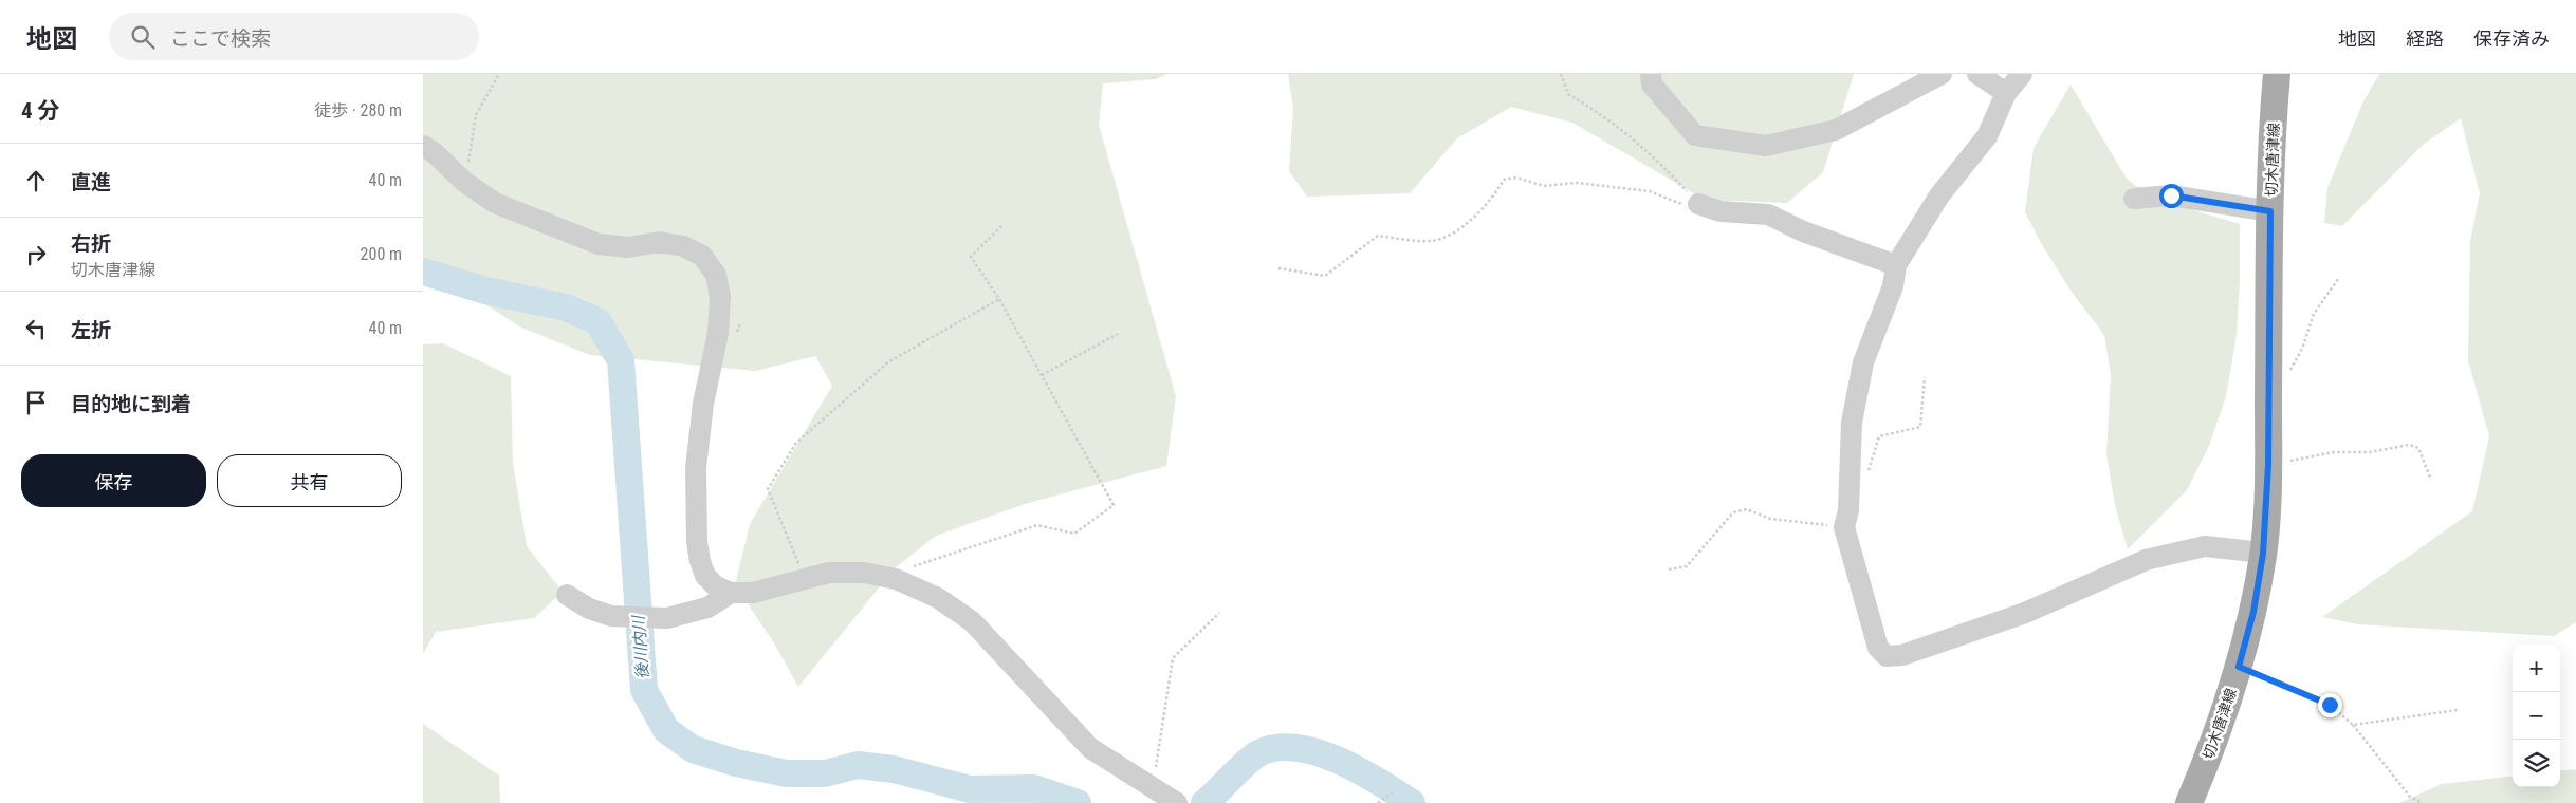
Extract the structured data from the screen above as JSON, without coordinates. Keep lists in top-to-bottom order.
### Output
{
  "streets": {
    "main road": ["切木唐津線"]
  },
  "water": ["後川内川"],
  "page": {
    "header": "地図",
    "search": "ここで検索",
    "nav": ["地図", "経路", "保存済み"],
    "heading": ["4 分", "徒歩 · 280 m"],
    "list": [
      ["直進", "40 m"],
      ["右折", "切木唐津線", "200 m"],
      ["左折", "40 m"],
      "目的地に到着"
    ],
    "buttons": ["保存", "共有"],
    "map_buttons": ["+", "−"]
  }
}
